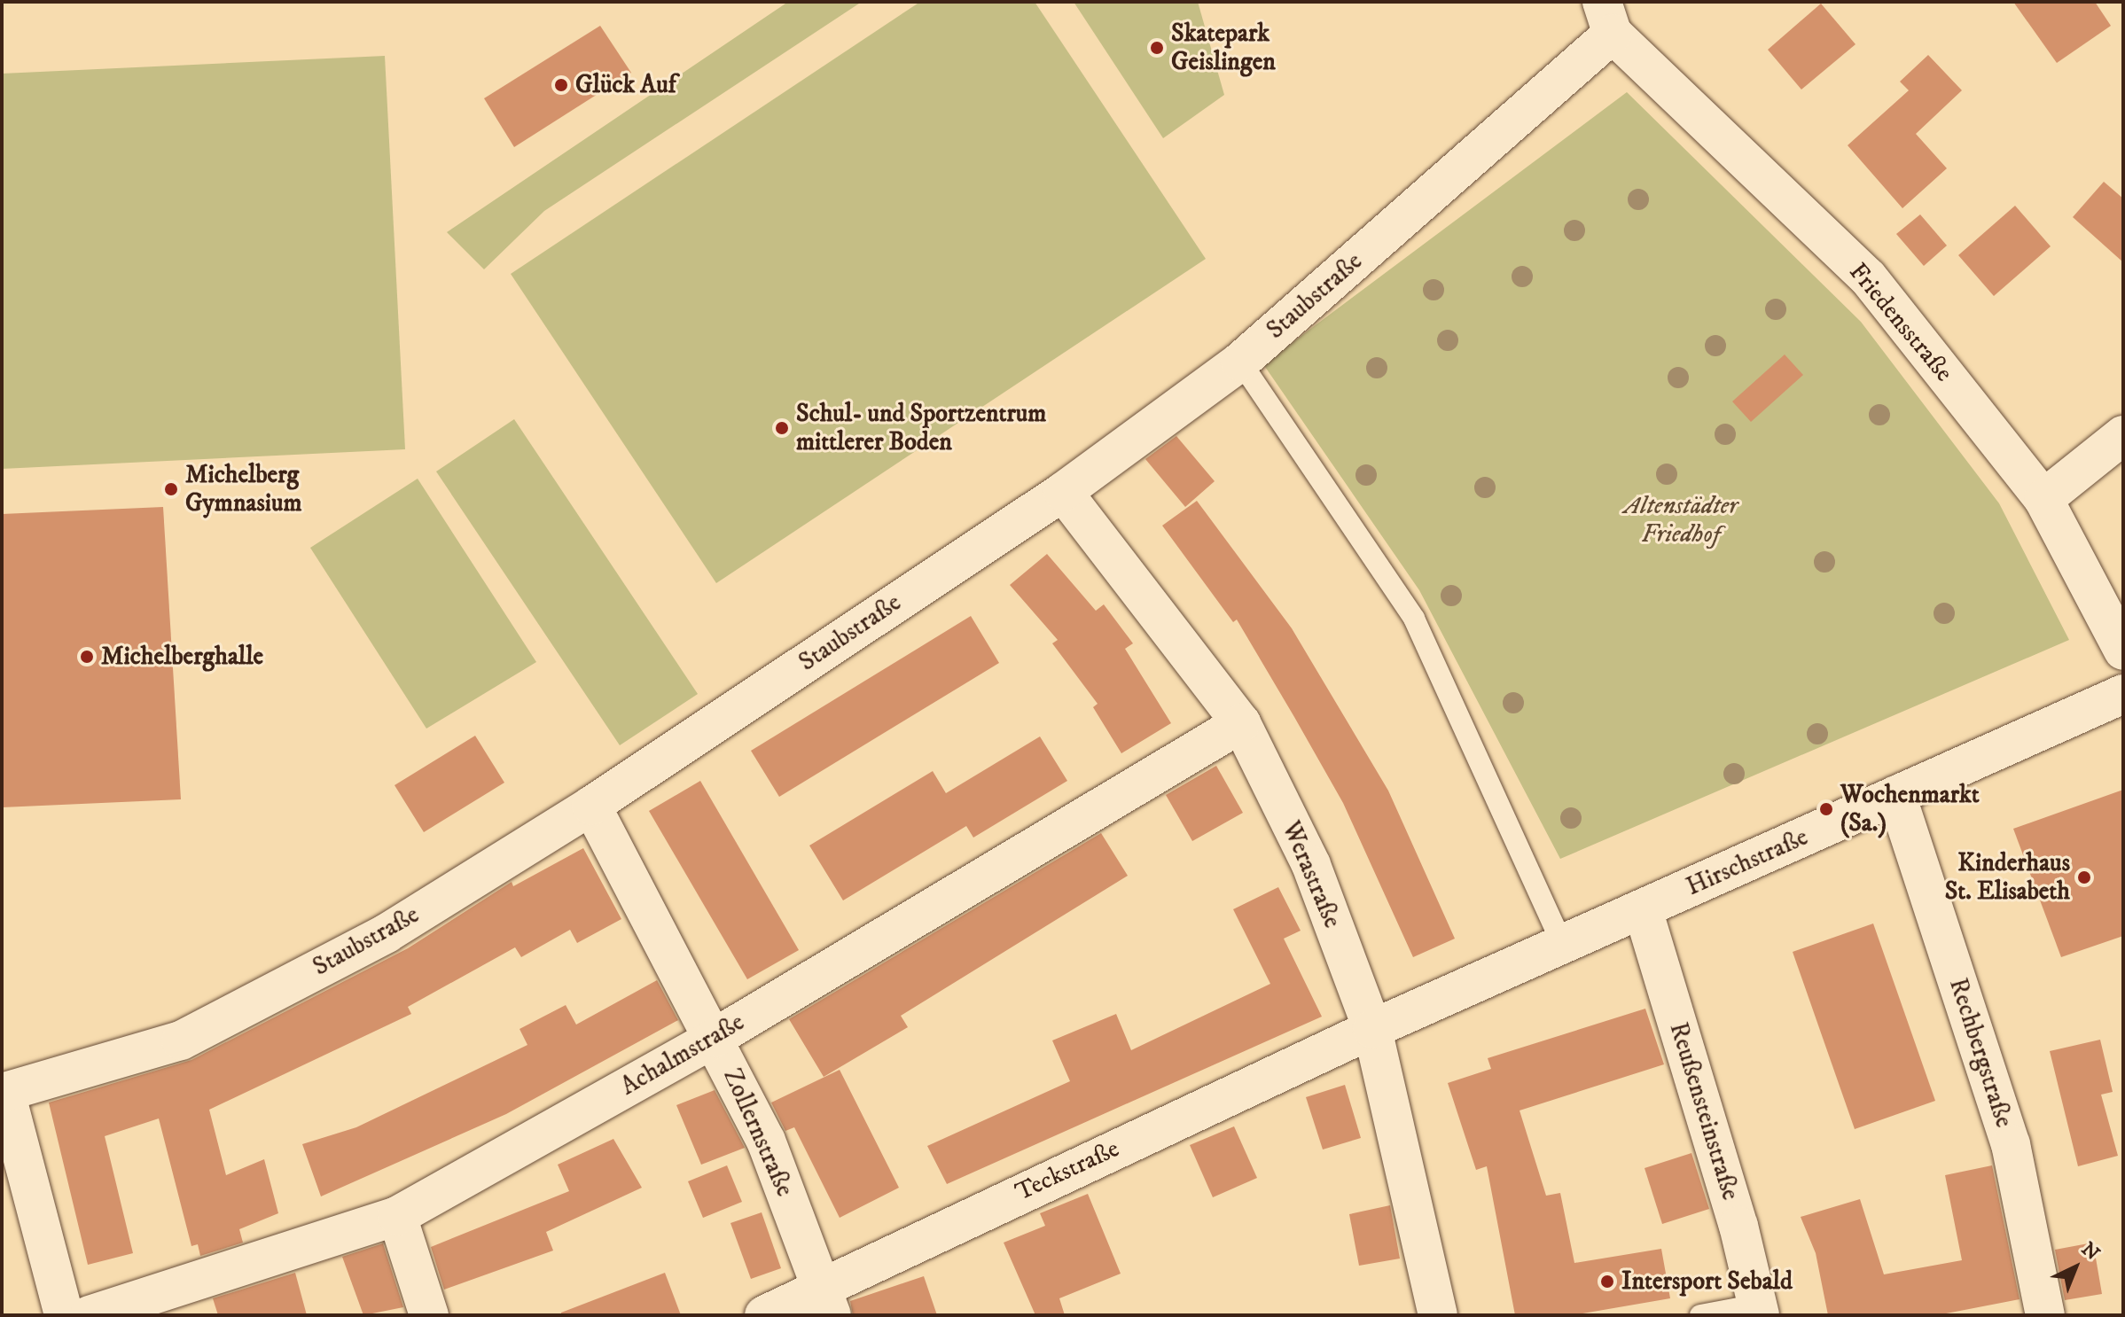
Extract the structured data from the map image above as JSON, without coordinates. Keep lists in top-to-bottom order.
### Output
{
  "streets": {
    "street": [
      "Staubstraße",
      "Friedensstraße",
      "Hirschstraße",
      "Werastraße",
      "Rechbergstraße",
      "Achalmstraße",
      "Reußensteinstraße",
      "Zollernstraße",
      "Teckstraße"
    ]
  },
  "crossings": [
    ["Staubstraße", "Friedensstraße"],
    ["Staubstraße", "Werastraße"],
    ["Staubstraße", "Zollernstraße"],
    ["Hirschstraße", "Werastraße"],
    ["Hirschstraße", "Rechbergstraße"],
    ["Hirschstraße", "Reußensteinstraße"],
    ["Hirschstraße", "Teckstraße"],
    ["Werastraße", "Achalmstraße"],
    ["Werastraße", "Teckstraße"],
    ["Achalmstraße", "Zollernstraße"],
    ["Zollernstraße", "Teckstraße"]
  ],
  "parks": ["Altenstädter Friedhof"],
  "places": [
    "Skatepark Geislingen",
    "Glück Auf",
    "Schul- und Sportzentrum mittlerer Boden",
    "Michelberg Gymnasium",
    "Michelberghalle",
    "Wochenmarkt (Sa.)",
    "Kinderhaus St. Elisabeth",
    "Intersport Sebald"
  ],
  "north": "top right"
}
